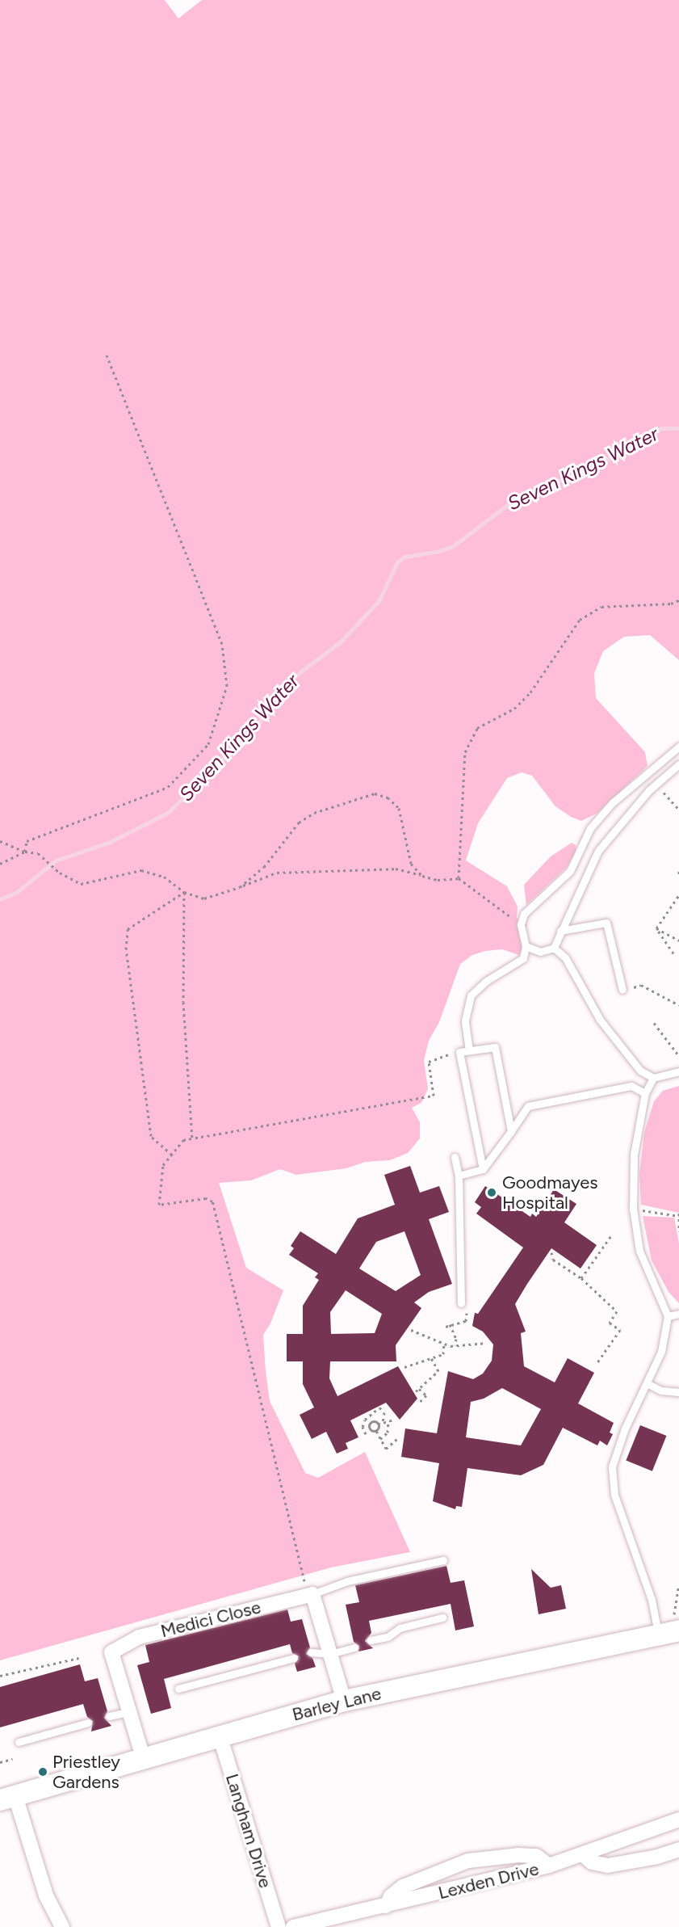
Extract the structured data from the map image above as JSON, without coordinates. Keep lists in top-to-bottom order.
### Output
{
  "streets": {
    "main road": ["Barley Lane"],
    "street": ["Medici Close", "Langham Drive", "Lexden Drive"]
  },
  "crossings": [
    ["Medici Close", "Barley Lane"],
    ["Barley Lane", "Langham Drive"]
  ],
  "water": ["Seven Kings Water"],
  "places": ["Goodmayes Hospital", "Priestley Gardens"]
}
